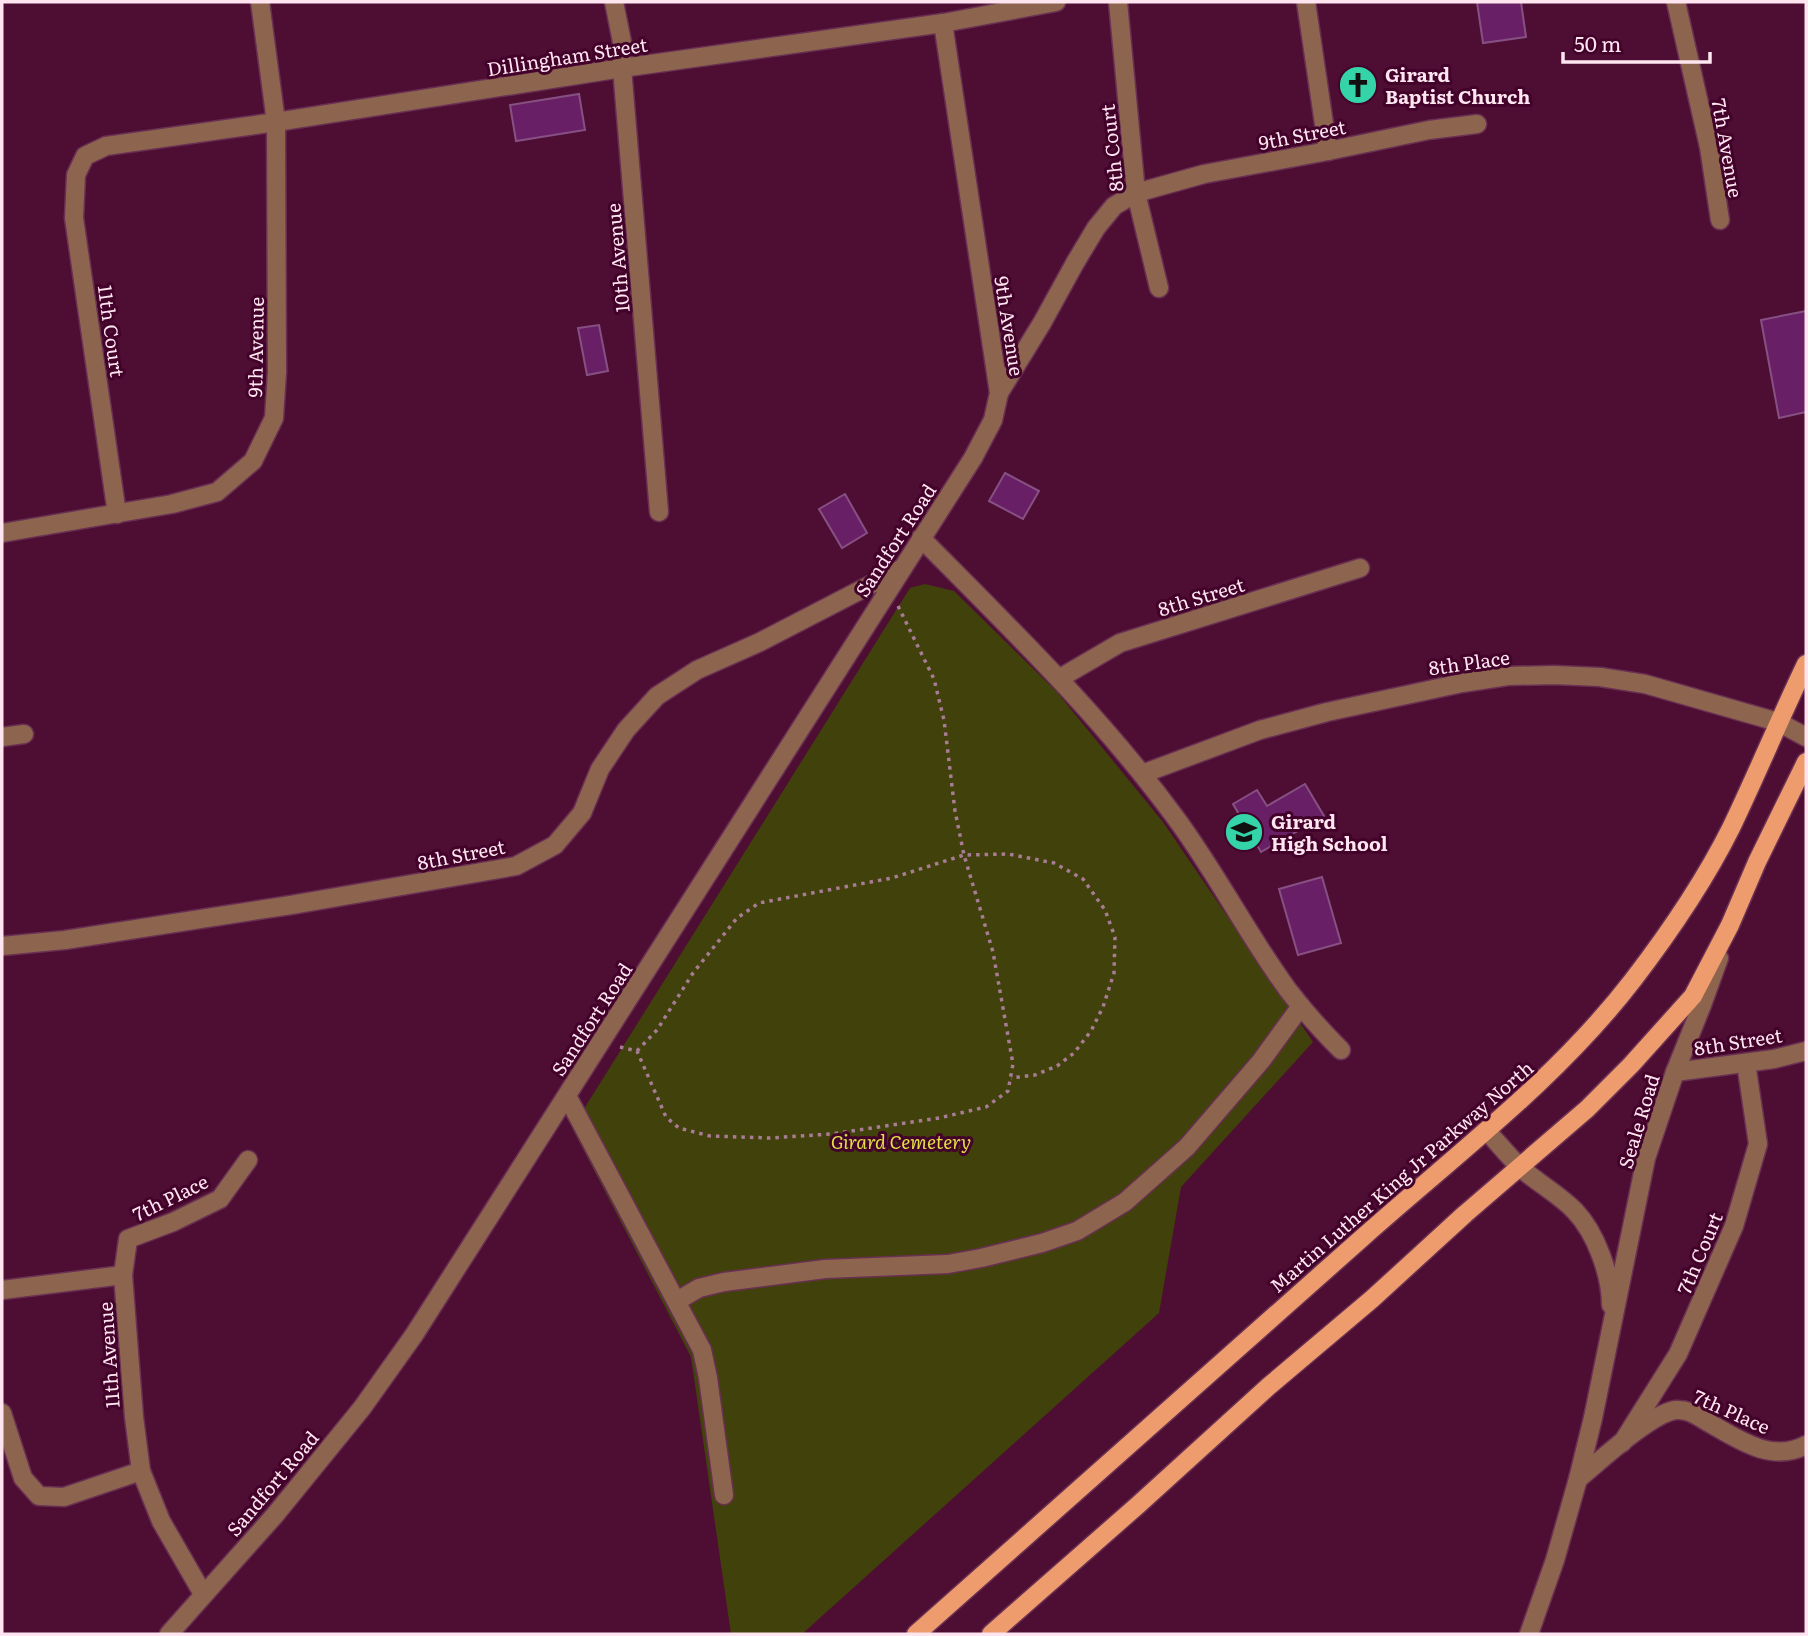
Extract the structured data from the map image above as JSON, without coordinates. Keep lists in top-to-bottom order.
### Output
{
  "streets": {
    "main road": ["Martin Luther King Jr Parkway North"],
    "street": [
      "Dillingham Street",
      "9th Street",
      "8th Court",
      "7th Avenue",
      "10th Avenue",
      "9th Avenue",
      "11th Court",
      "Sandfort Road",
      "8th Street",
      "8th Place",
      "Seale Road",
      "7th Place",
      "7th Court",
      "11th Avenue"
    ]
  },
  "crossings": [
    ["Dillingham Street", "10th Avenue"],
    ["Dillingham Street", "9th Avenue"],
    ["Dillingham Street", "11th Court"],
    ["9th Street", "8th Court"],
    ["9th Street", "9th Avenue"],
    ["8th Court", "9th Avenue"],
    ["9th Avenue", "11th Court"],
    ["9th Avenue", "Sandfort Road"],
    ["Sandfort Road", "8th Street"],
    ["Sandfort Road", "11th Avenue"],
    ["8th Street", "Seale Road"],
    ["8th Street", "7th Court"],
    ["8th Place", "Martin Luther King Jr Parkway North"],
    ["Seale Road", "Martin Luther King Jr Parkway North"],
    ["Seale Road", "7th Place"],
    ["7th Place", "7th Court"],
    ["7th Place", "11th Avenue"]
  ],
  "parks": ["Girard Cemetery"],
  "places": {
    "church": ["Girard Baptist Church"],
    "school or university": ["Girard High School"]
  },
  "scale_bar": "50 m"
}
